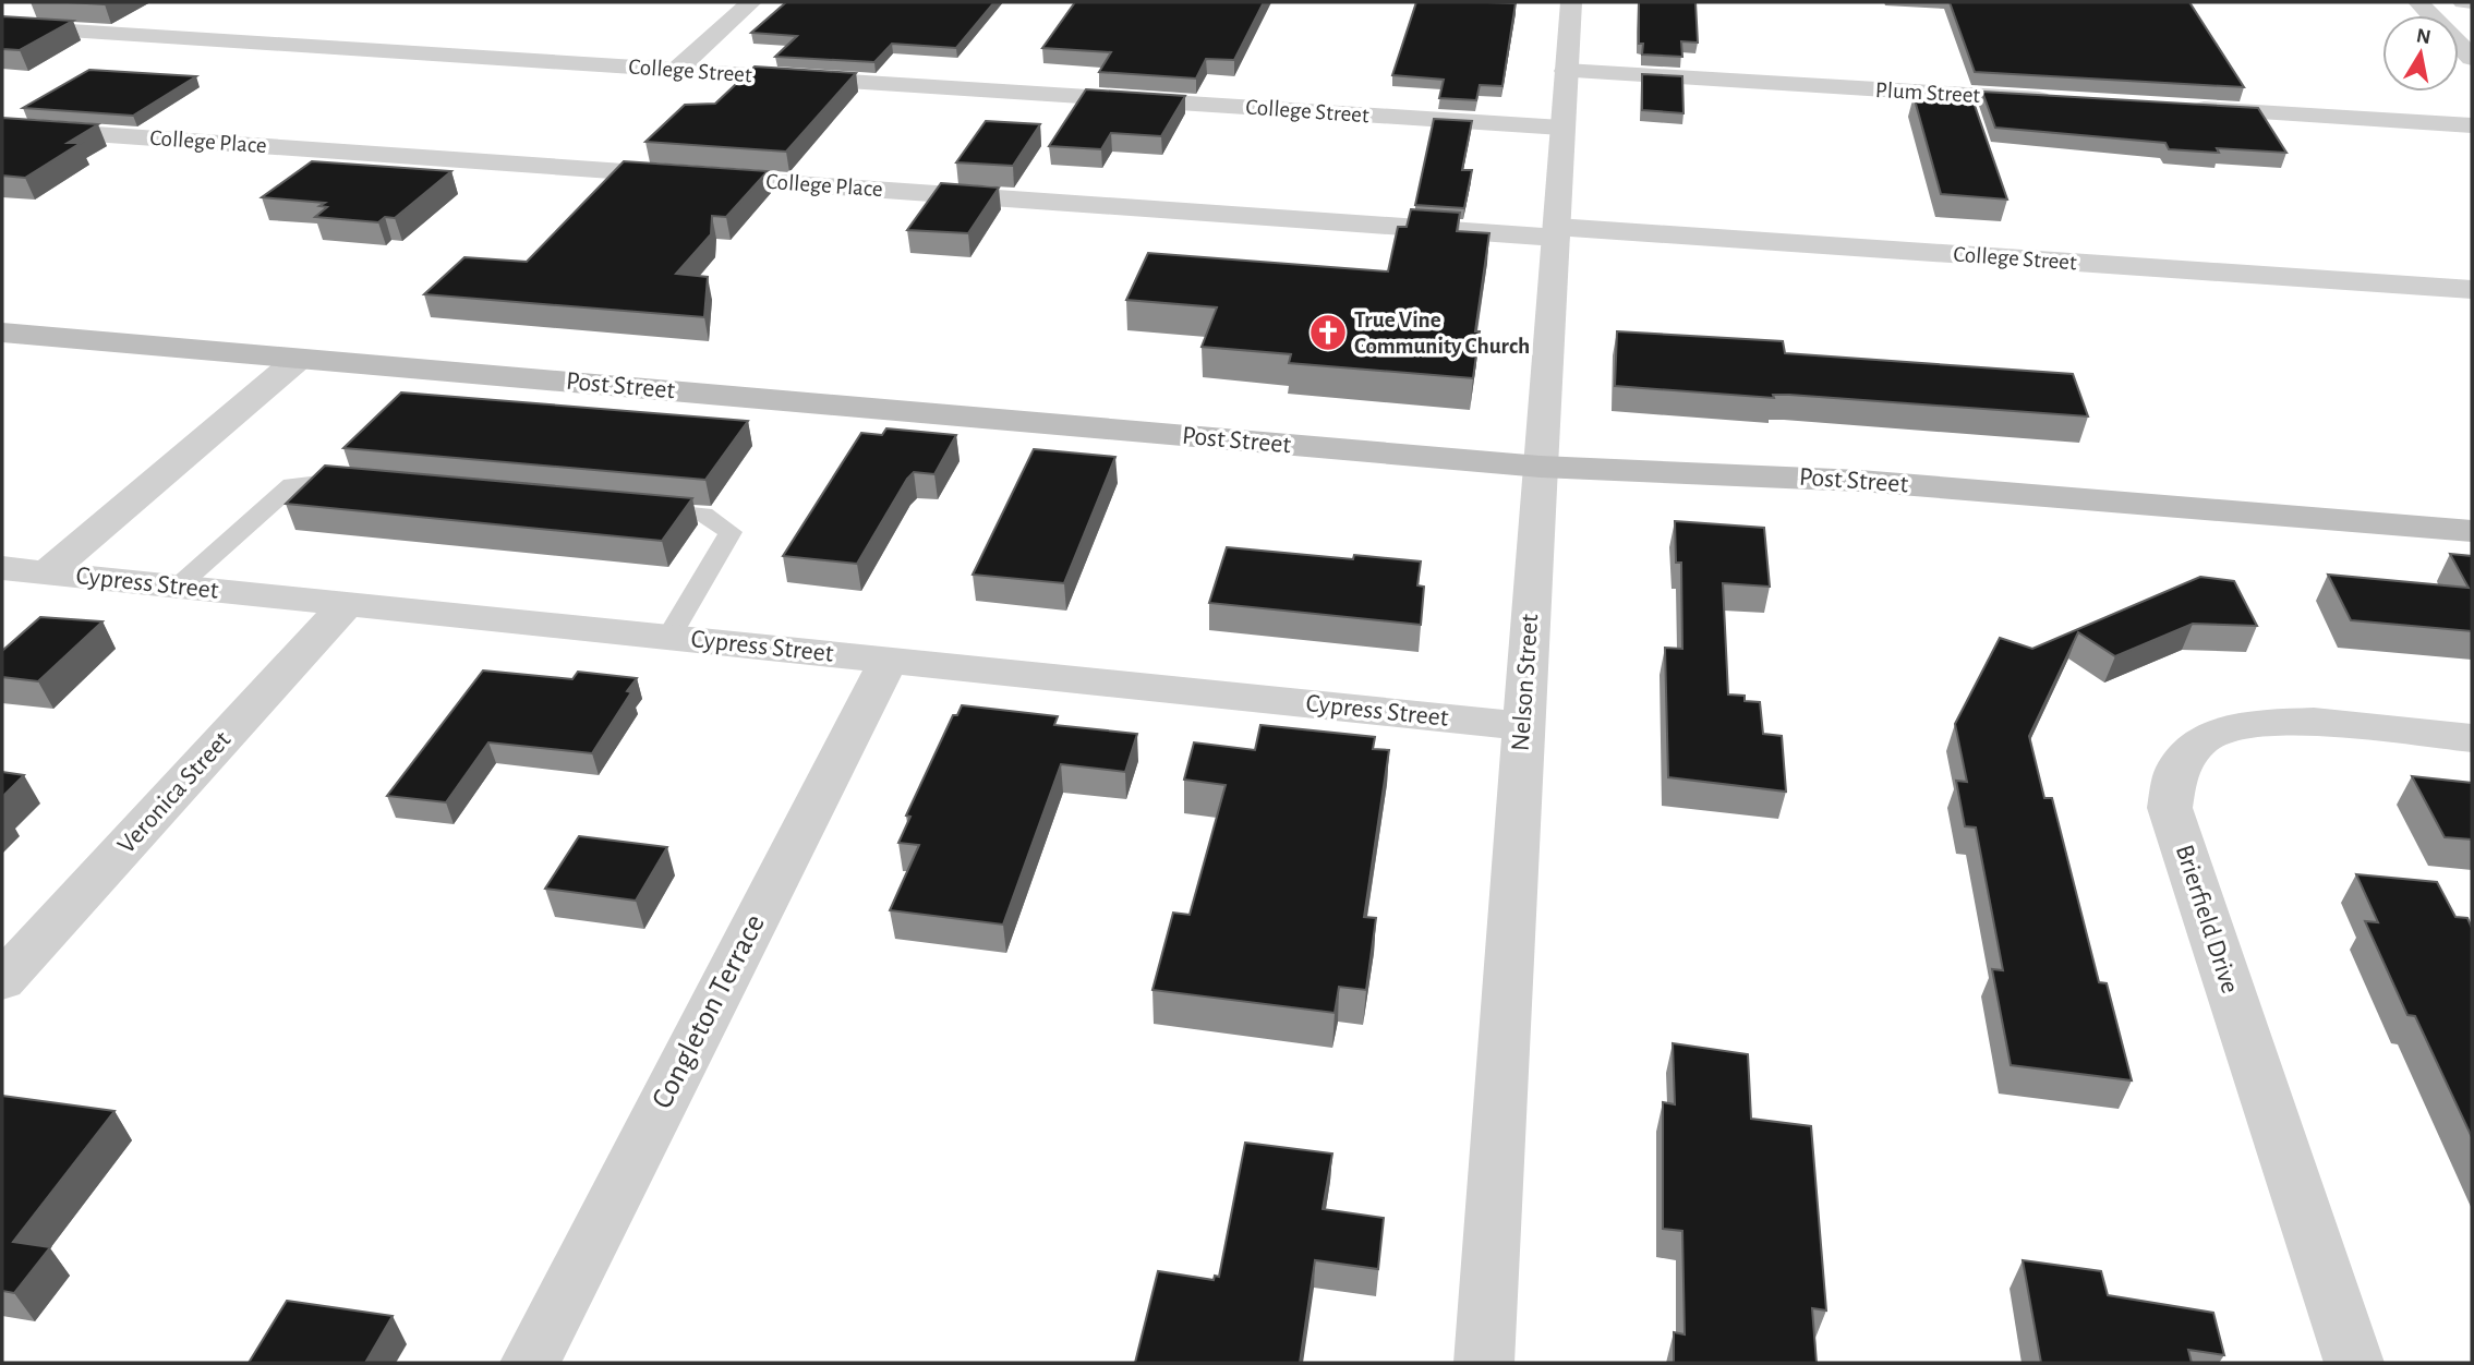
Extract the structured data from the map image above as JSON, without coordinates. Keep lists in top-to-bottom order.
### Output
{
  "streets": {
    "main road": ["Post Street"],
    "street": [
      "College Street",
      "Plum Street",
      "College Place",
      "Cypress Street",
      "Nelson Street",
      "Veronica Street",
      "Brierfield Drive",
      "Congleton Terrace"
    ]
  },
  "crossings": [
    ["College Street", "College Place"],
    ["College Street", "Nelson Street"],
    ["Plum Street", "Nelson Street"],
    ["College Place", "Nelson Street"],
    ["Post Street", "Nelson Street"],
    ["Cypress Street", "Nelson Street"],
    ["Cypress Street", "Veronica Street"],
    ["Cypress Street", "Congleton Terrace"]
  ],
  "places": {
    "church": ["True Vine Community Church"]
  },
  "north": "top"
}
